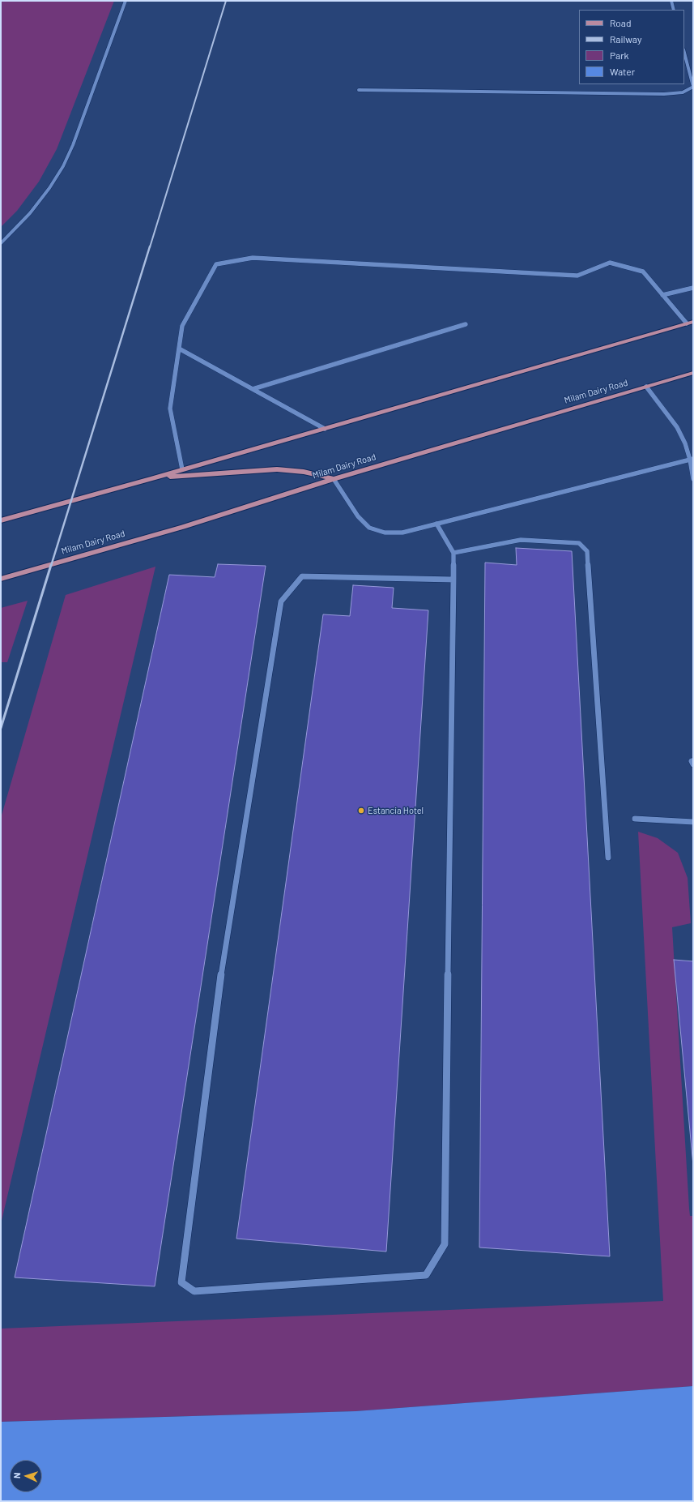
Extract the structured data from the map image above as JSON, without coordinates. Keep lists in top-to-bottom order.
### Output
{
  "streets": {
    "main road": ["Milam Dairy Road"]
  },
  "places": ["Estancia Hotel"],
  "legend": [
    "Road",
    "Railway",
    "Park",
    "Water"
  ],
  "north": "left"
}
